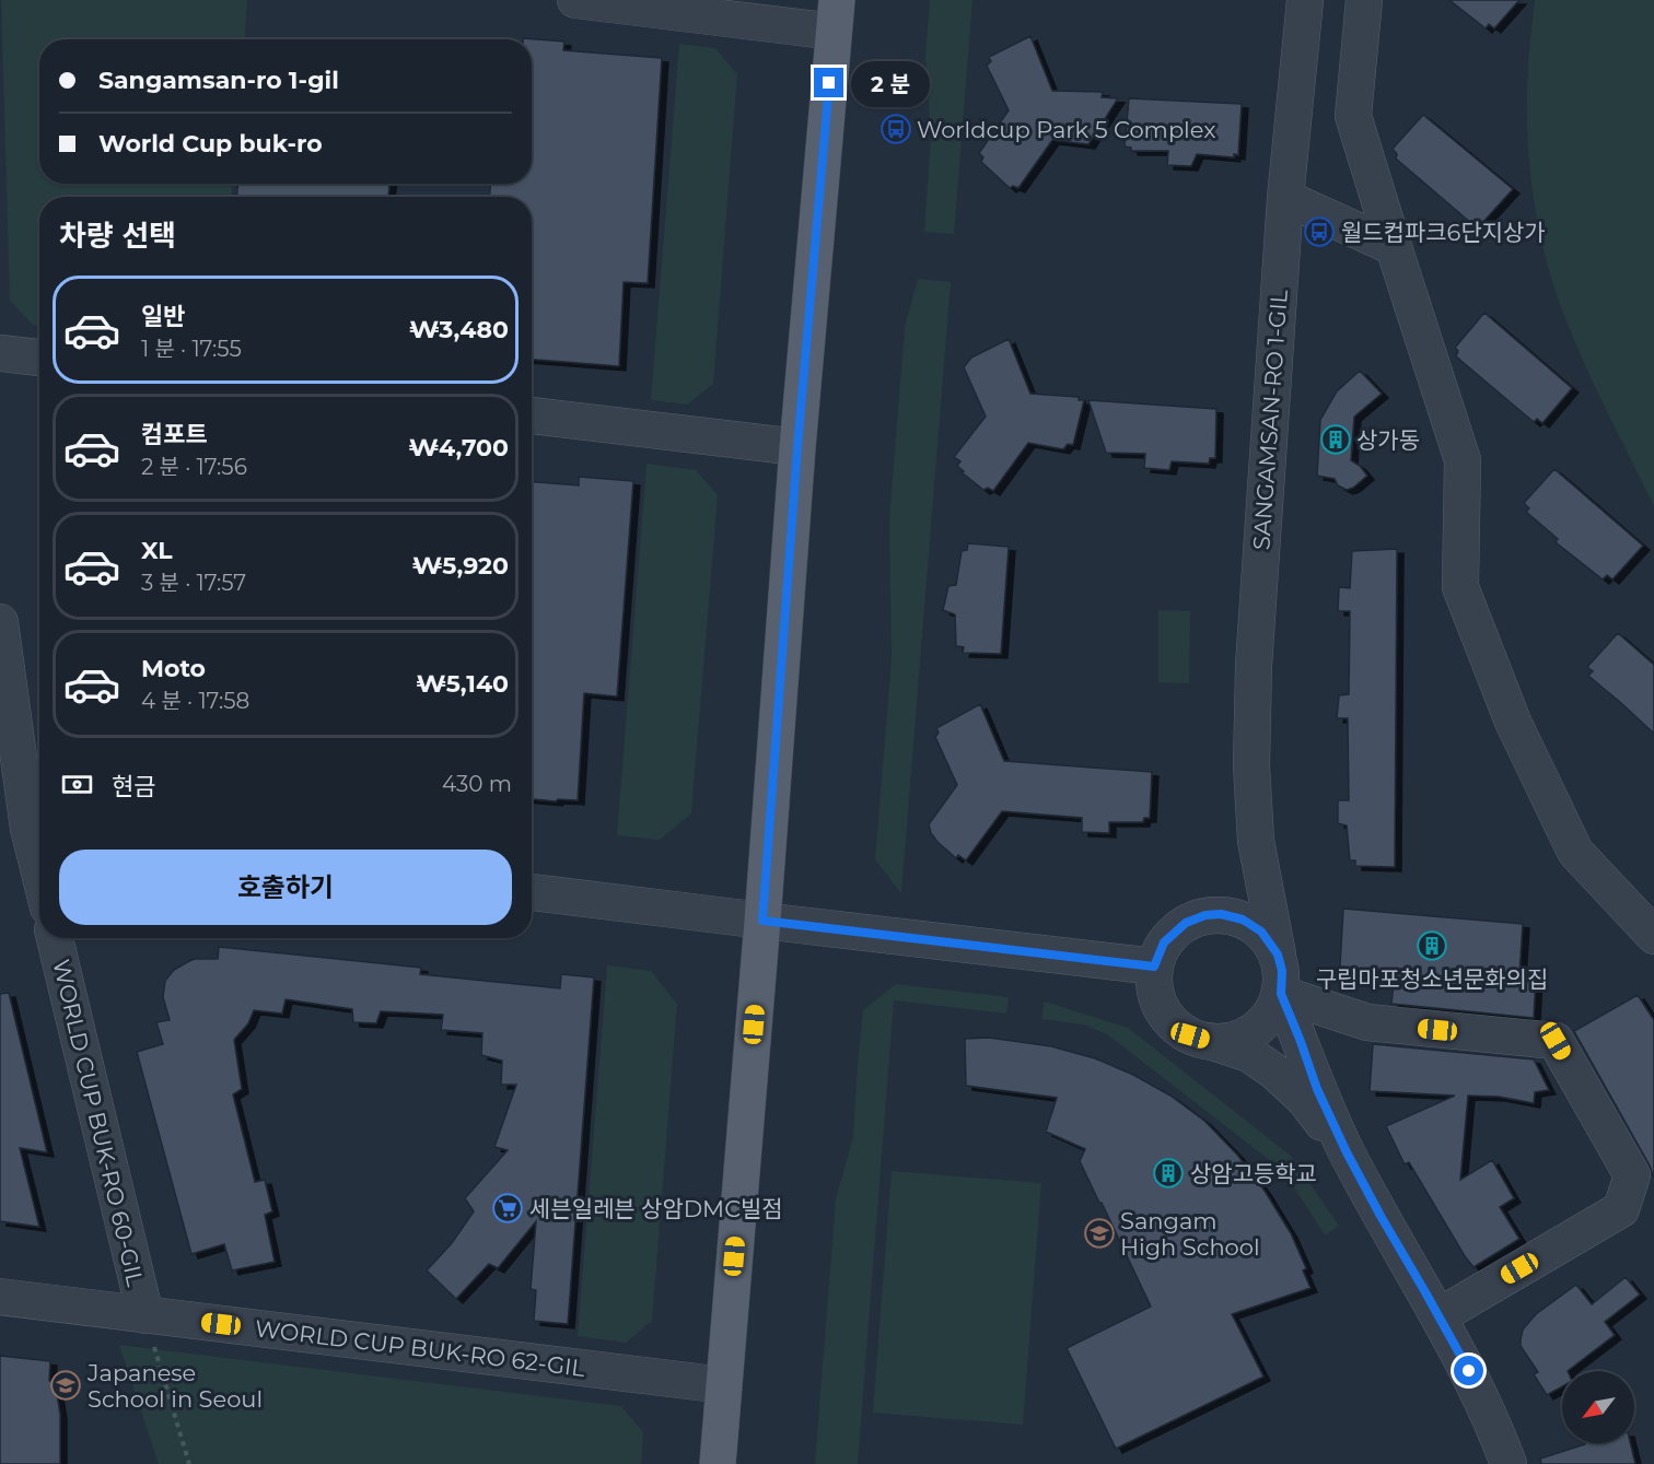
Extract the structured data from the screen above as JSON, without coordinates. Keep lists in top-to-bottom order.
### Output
{
  "streets": {
    "street": ["SANGAMSAN-RO 1-GIL", "WORLD CUP BUK-RO 60-GIL", "WORLD CUP BUK-RO 62-GIL"]
  },
  "crossings": [
    ["WORLD CUP BUK-RO 60-GIL", "WORLD CUP BUK-RO 62-GIL"]
  ],
  "places": {
    "bus stop": ["Worldcup Park 5 Complex", "월드컵파크6단지상가"],
    "building": ["상가동", "구립마포청소년문화의집", "상암고등학교"],
    "supermarket": ["세븐일레븐 상암DMC빌점"],
    "school or university": ["Sangam High School", "Japanese School in Seoul"]
  },
  "north": "bottom left",
  "page": {
    "banner": ["Sangamsan-ro 1-gil", "World Cup buk-ro"],
    "bubble": "2 분",
    "heading": "차량 선택",
    "list": [
      {
        "name": "일반",
        "note": "1 분 · 17:55",
        "value": "₩3,480"
      },
      {
        "name": "컴포트",
        "note": "2 분 · 17:56",
        "value": "₩4,700"
      },
      {
        "name": "XL",
        "note": "3 분 · 17:57",
        "value": "₩5,920"
      },
      {
        "name": "Moto",
        "note": "4 분 · 17:58",
        "value": "₩5,140"
      }
    ],
    "pay": ["현금", "430 m"],
    "buttons": "호출하기"
  }
}
